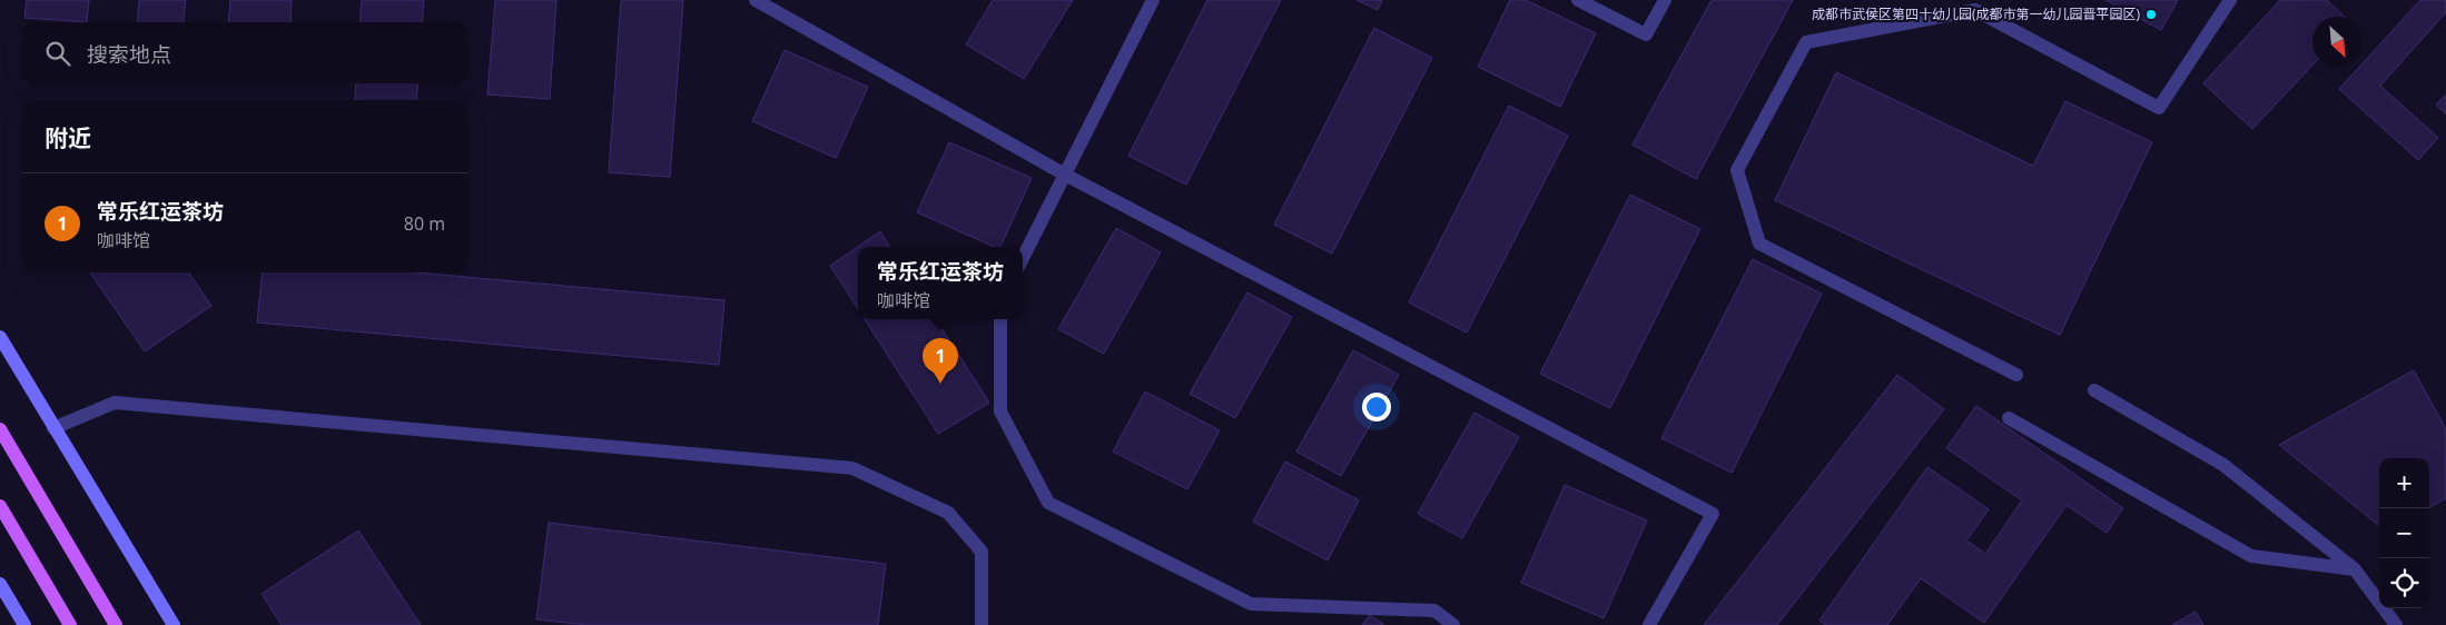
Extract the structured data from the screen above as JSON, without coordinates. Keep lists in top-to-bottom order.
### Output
{
  "places": ["成都市武侯区第四十幼儿园(成都市第一幼儿园晋平园区)"],
  "north": "bottom right",
  "page": {
    "search": "搜索地点",
    "heading": "附近",
    "list": [
      {
        "mark": "1",
        "name": "常乐红运茶坊",
        "note": "咖啡馆",
        "value": "80 m"
      }
    ],
    "popup": ["常乐红运茶坊", "咖啡馆"],
    "pins": "1",
    "map_buttons": ["+", "−"]
  }
}
